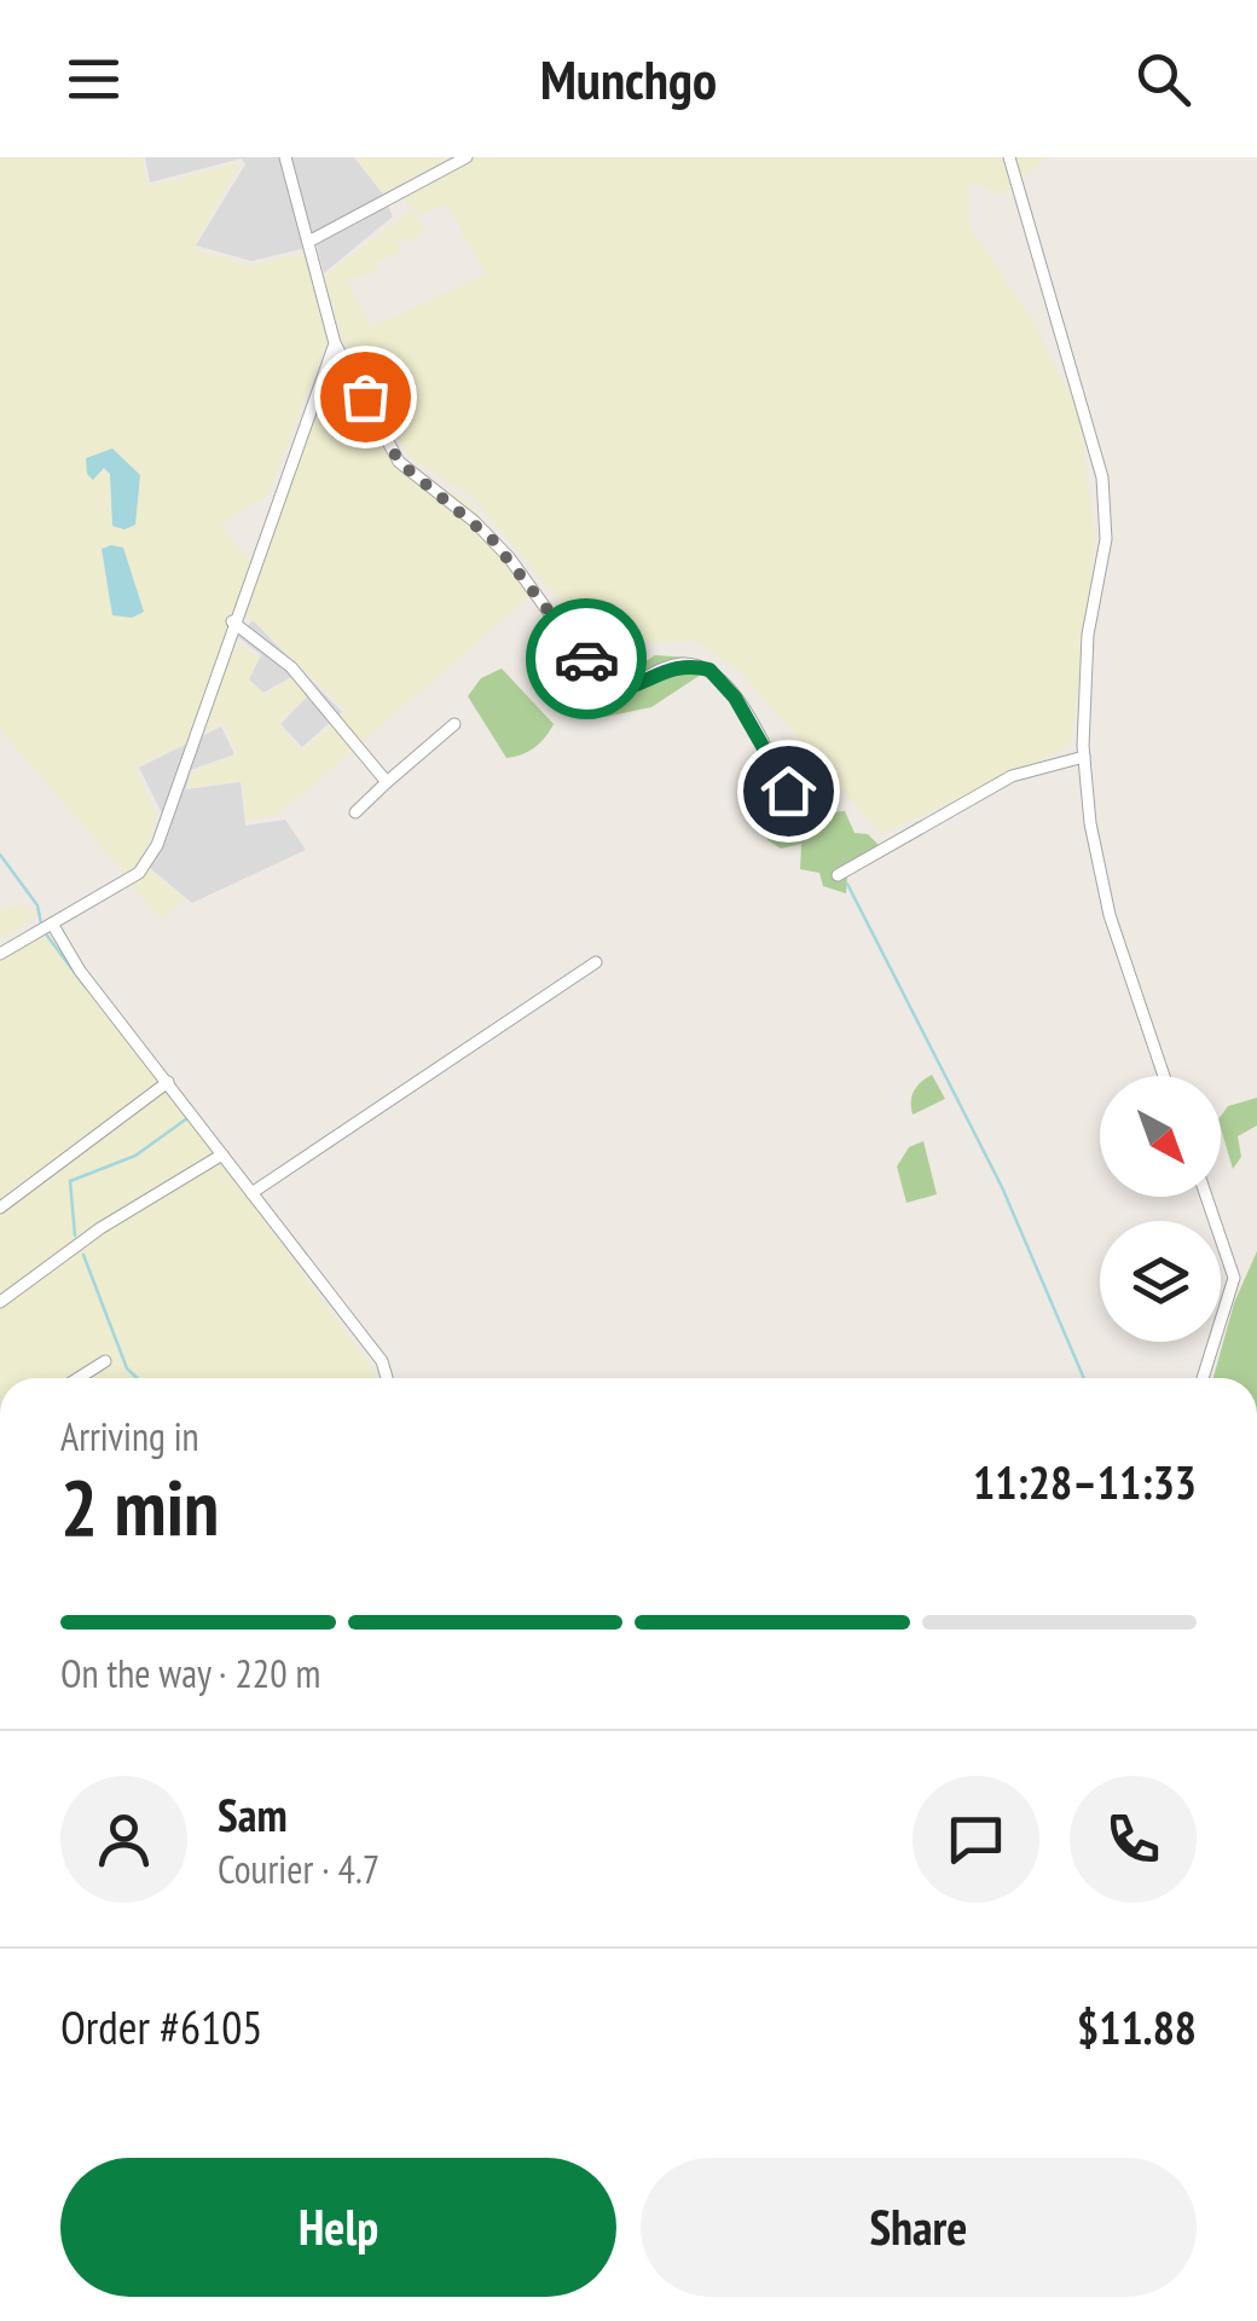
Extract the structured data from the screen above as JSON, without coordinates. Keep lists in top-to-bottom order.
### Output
{
  "north": "bottom right",
  "page": {
    "header": "Munchgo",
    "heading": ["2 min", "Arriving in", "11:28–11:33"],
    "panel": [
      "Sam",
      "Courier · 4.7",
      "Order #6105",
      "$11.88"
    ],
    "bar": "On the way · 220 m",
    "buttons": ["Help", "Share"]
  }
}
